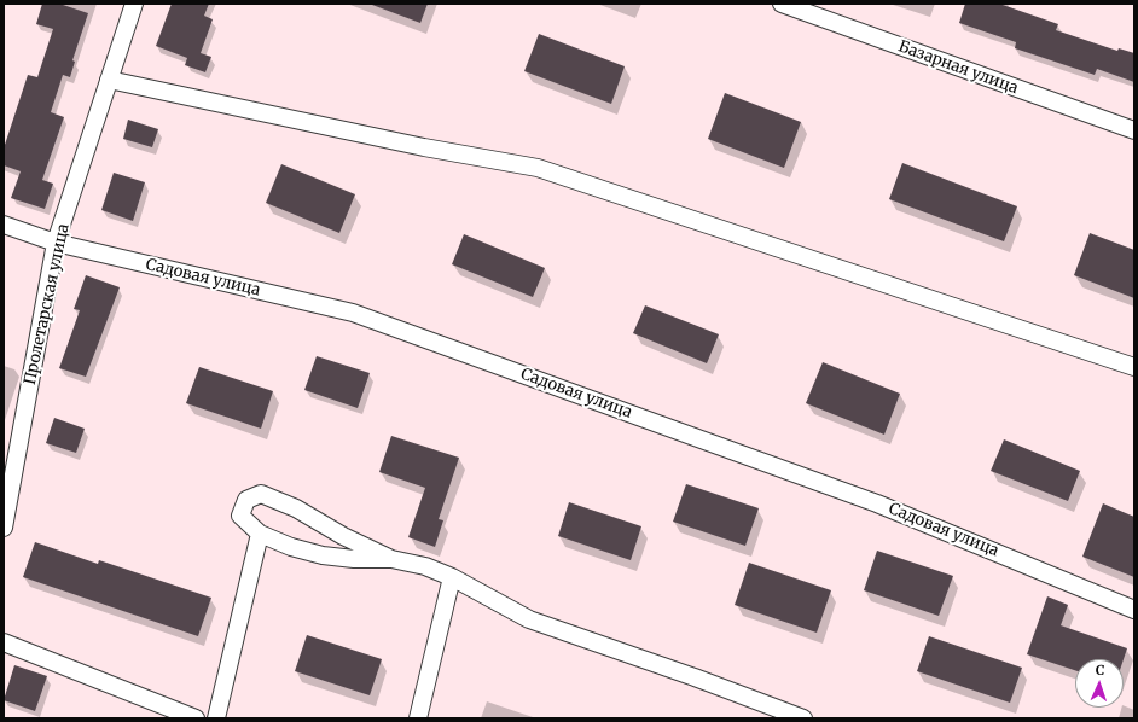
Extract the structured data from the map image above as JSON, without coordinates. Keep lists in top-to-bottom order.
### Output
{
  "streets": {
    "street": ["Базарная улица", "Садовая улица", "Пролетарская улица"]
  },
  "crossings": [
    ["Садовая улица", "Пролетарская улица"]
  ],
  "north": "top"
}
